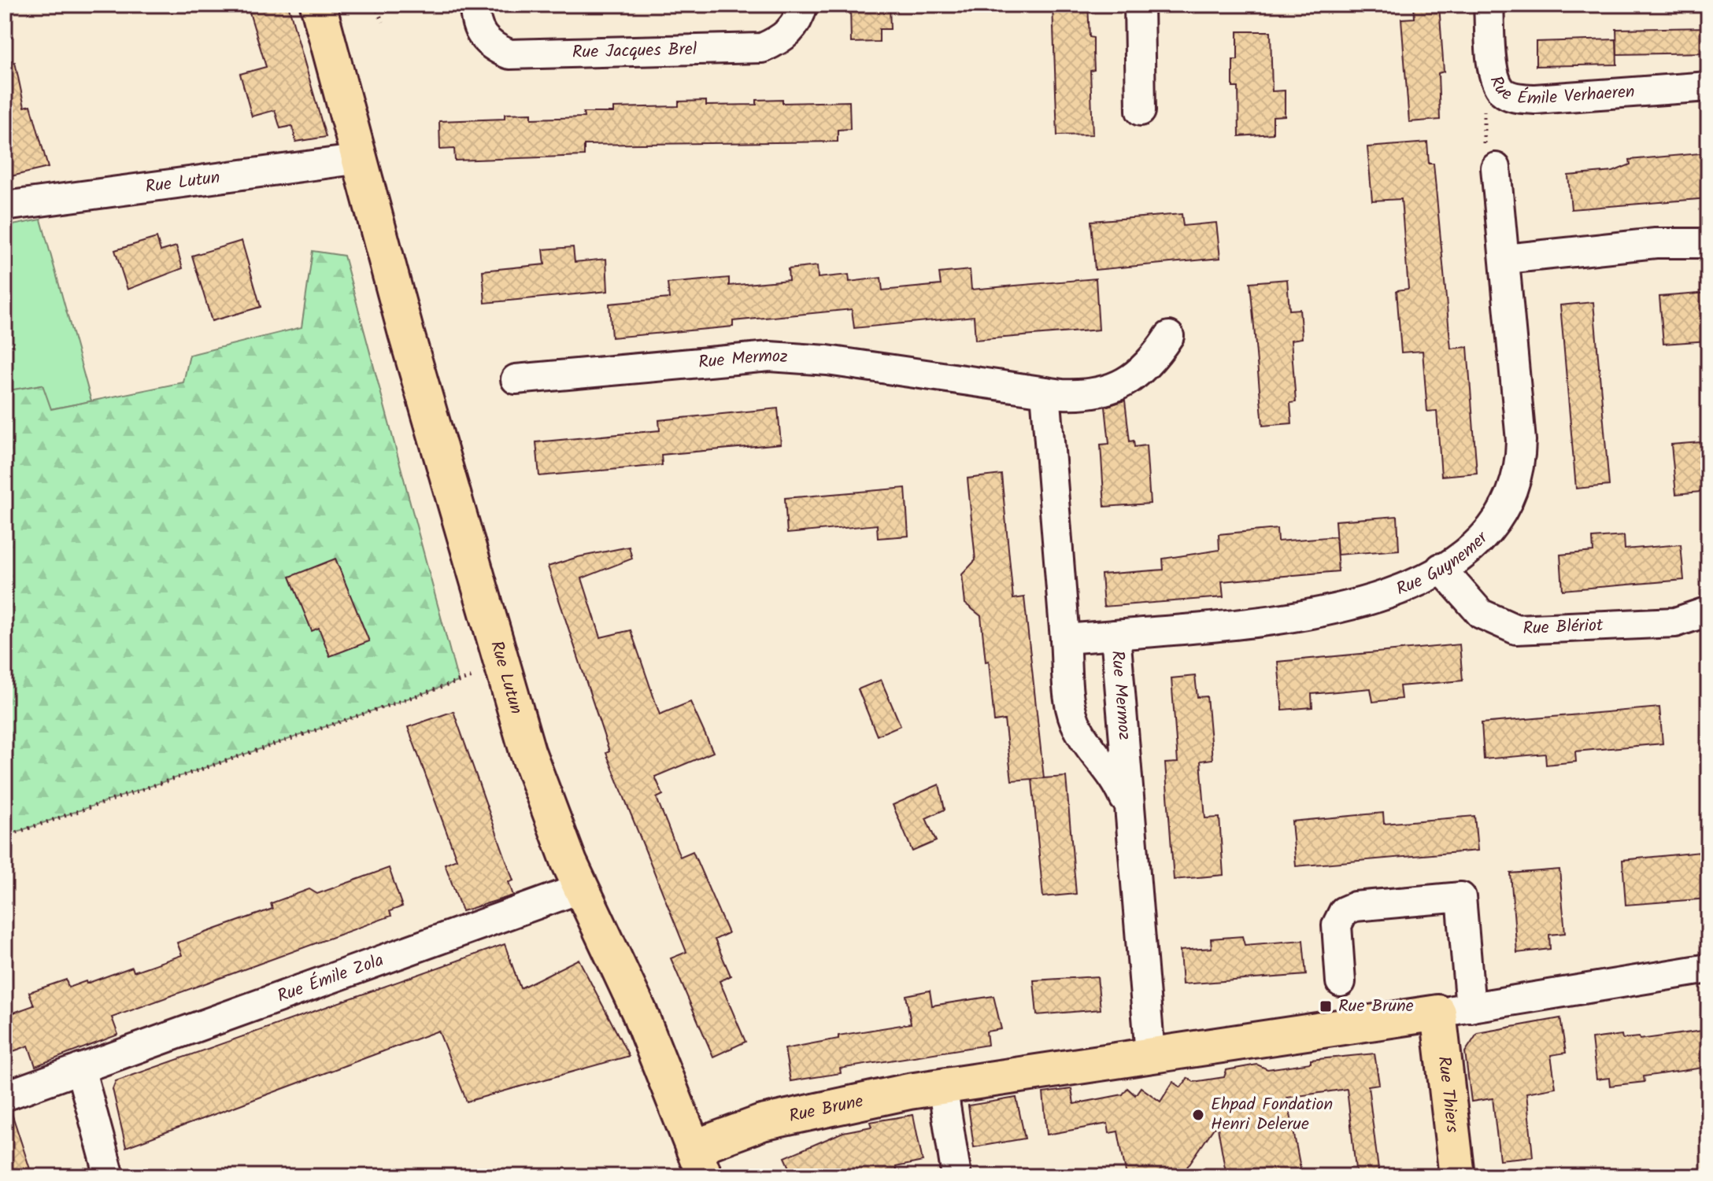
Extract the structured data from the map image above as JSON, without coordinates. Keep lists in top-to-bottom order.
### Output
{
  "streets": {
    "main road": ["Rue Lutun", "Rue Thiers", "Rue Brune"],
    "street": [
      "Rue Jacques Brel",
      "Rue Émile Verhaeren",
      "Rue Mermoz",
      "Rue Guynemer",
      "Rue Blériot",
      "Rue Émile Zola"
    ]
  },
  "crossings": [
    ["Rue Lutun", "Rue Émile Zola"],
    ["Rue Lutun", "Rue Brune"],
    ["Rue Mermoz", "Rue Guynemer"],
    ["Rue Mermoz", "Rue Brune"],
    ["Rue Guynemer", "Rue Blériot"],
    ["Rue Thiers", "Rue Brune"]
  ],
  "places": {
    "transit": ["Rue Brune"],
    "other": ["Ehpad Fondation Henri Delerue"]
  }
}
